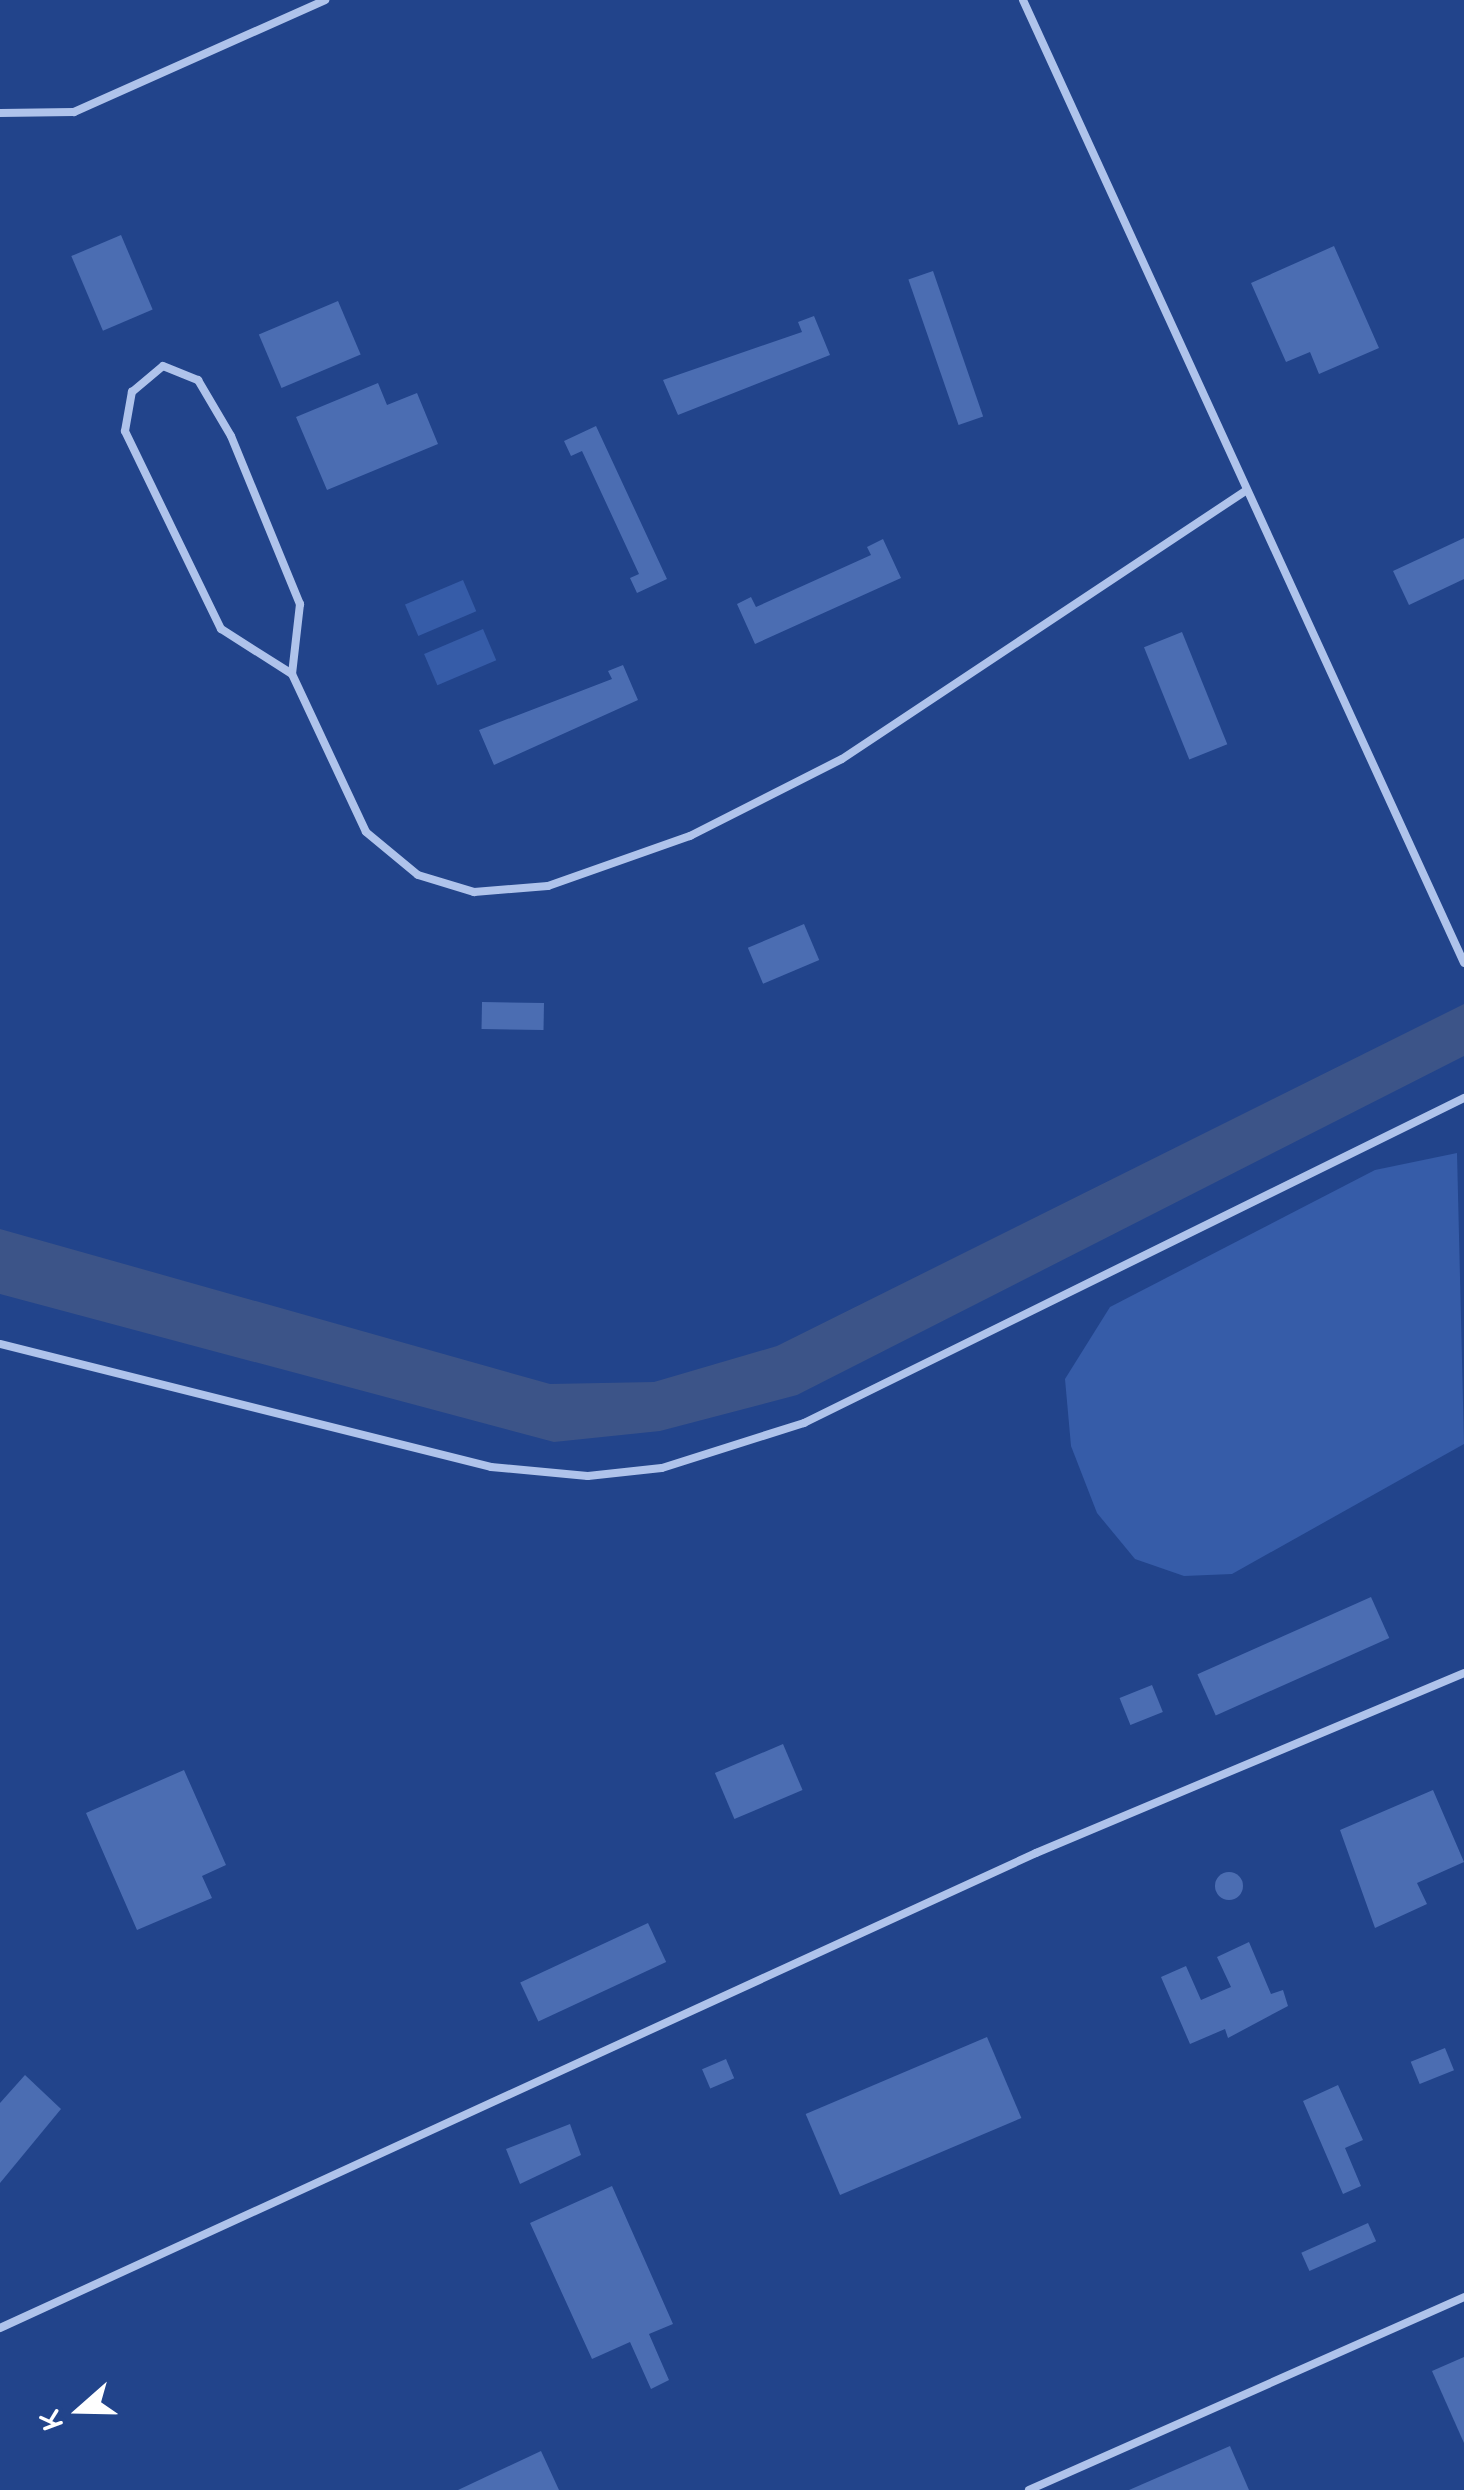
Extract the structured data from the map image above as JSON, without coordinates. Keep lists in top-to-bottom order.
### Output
{
  "north": "left"
}
